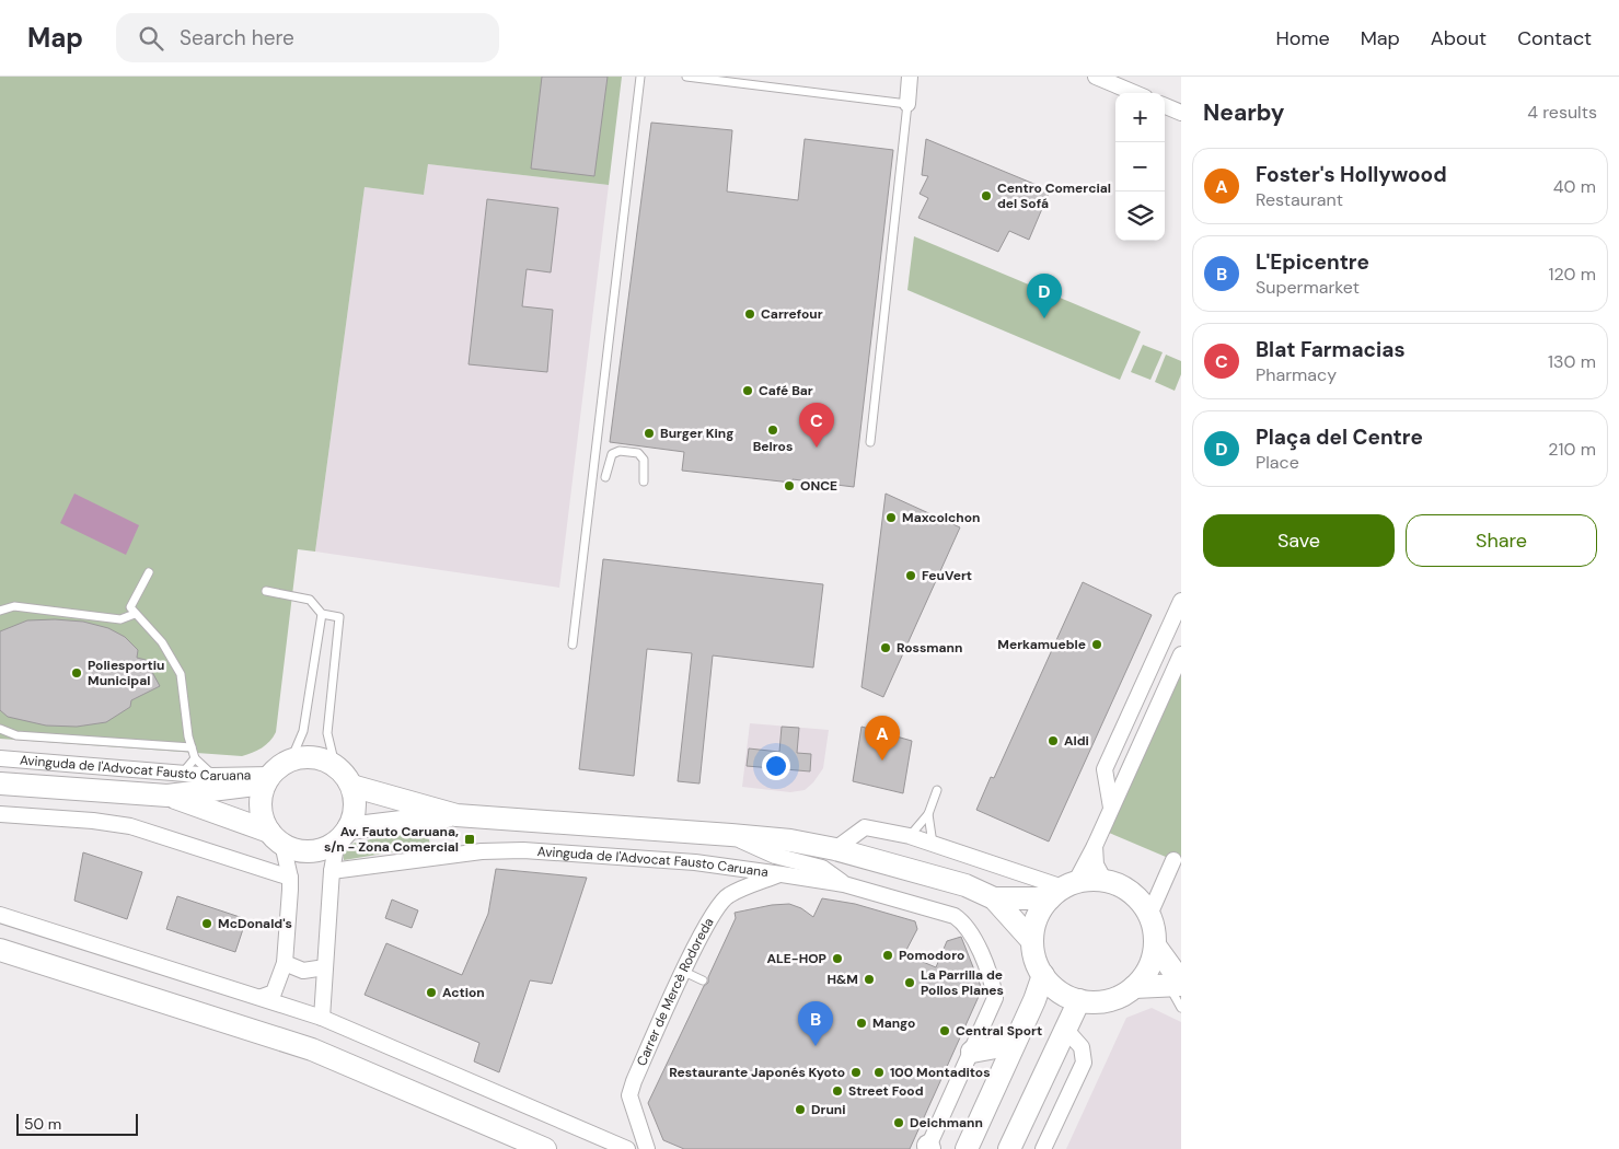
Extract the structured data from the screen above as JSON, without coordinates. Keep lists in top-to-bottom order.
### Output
{
  "streets": {
    "street": ["Avinguda de l'Advocat Fausto Caruana", "Carrer de Mercè Rodoreda"]
  },
  "crossings": [
    ["Avinguda de l'Advocat Fausto Caruana", "Carrer de Mercè Rodoreda"]
  ],
  "places": {
    "other": [
      "Centro Comercial del Sofá",
      "Carrefour",
      "Café Bar",
      "Belros",
      "Burger King",
      "ONCE",
      "Maxcolchon",
      "FeuVert",
      "Merkamueble",
      "Rossmann",
      "Poliesportiu Municipal",
      "Aldi",
      "McDonald's",
      "Pomodoro",
      "ALE-HOP",
      "H&M",
      "La Parrilla de Pollos Planes",
      "Action",
      "Mango",
      "Central Sport",
      "Restaurante Japonés Kyoto",
      "100 Montaditos",
      "Street Food",
      "Druni",
      "Deichmann"
    ],
    "transit": ["Av. Fauto Caruana, s/n - Zona Comercial"]
  },
  "scale_bar": "50 m",
  "page": {
    "header": "Map",
    "search": "Search here",
    "nav": [
      "Home",
      "Map",
      "About",
      "Contact"
    ],
    "heading": ["Nearby", "4 results"],
    "map_buttons": ["+", "−"],
    "list": [
      {
        "mark": "A",
        "name": "Foster's Hollywood",
        "note": "Restaurant",
        "value": "40 m"
      },
      {
        "mark": "B",
        "name": "L'Epicentre",
        "note": "Supermarket",
        "value": "120 m"
      },
      {
        "mark": "C",
        "name": "Blat Farmacias",
        "note": "Pharmacy",
        "value": "130 m"
      },
      {
        "mark": "D",
        "name": "Plaça del Centre",
        "note": "Place",
        "value": "210 m"
      }
    ],
    "pins": [
      "D",
      "C",
      "A",
      "B"
    ],
    "buttons": ["Save", "Share"],
    "scale": "50 m"
  }
}
